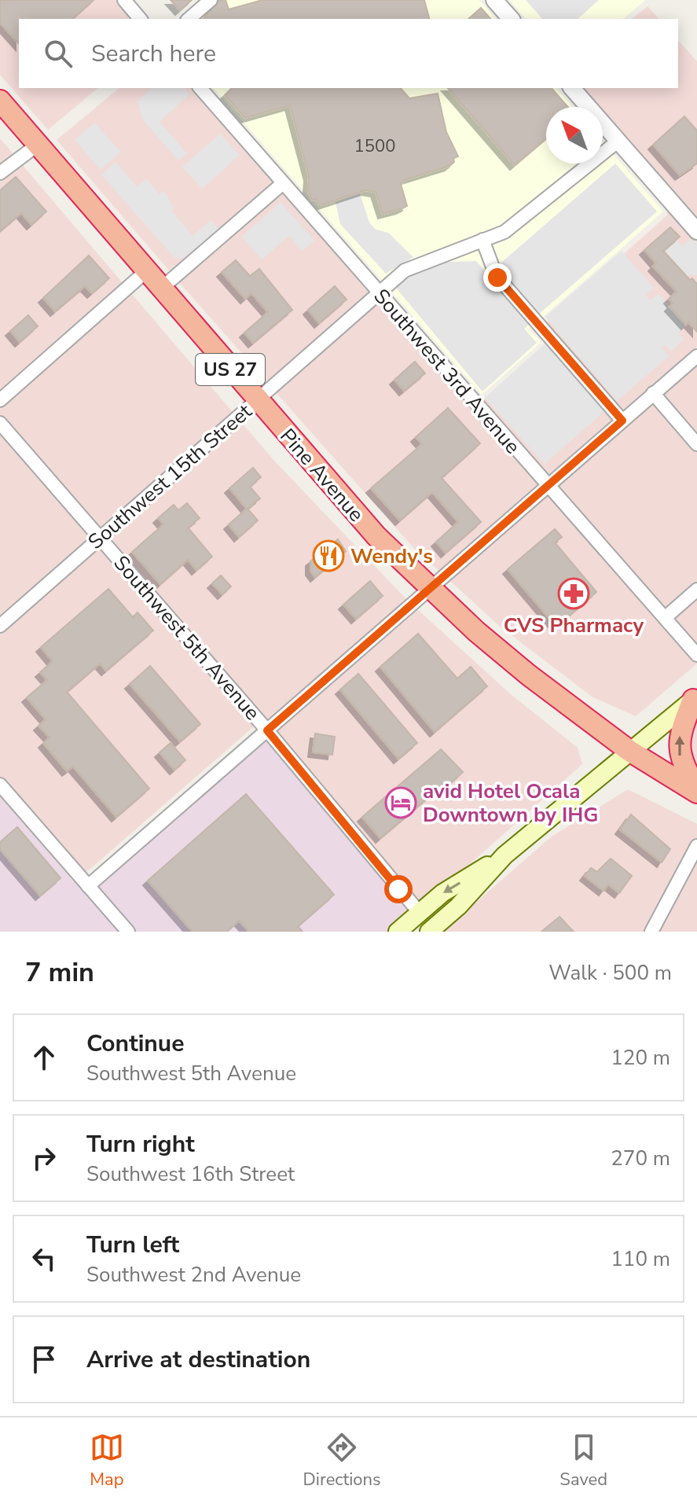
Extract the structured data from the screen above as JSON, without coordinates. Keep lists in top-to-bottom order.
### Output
{
  "streets": {
    "highway": ["US 27", "Pine Avenue"],
    "street": ["Southwest 3rd Avenue", "Southwest 15th Street", "Southwest 5th Avenue"]
  },
  "crossings": [
    ["Southwest 3rd Avenue", "Southwest 15th Street"],
    ["Pine Avenue", "Southwest 15th Street"],
    ["Southwest 15th Street", "Southwest 5th Avenue"]
  ],
  "places": {
    "restaurant": ["Wendy's"],
    "pharmacy": ["CVS Pharmacy"],
    "hotel": ["avid Hotel Ocala Downtown by IHG"]
  },
  "house_numbers": ["1500"],
  "north": "top left",
  "page": {
    "search": "Search here",
    "heading": ["7 min", "Walk · 500 m"],
    "list": [
      ["Continue", "Southwest 5th Avenue", "120 m"],
      ["Turn right", "Southwest 16th Street", "270 m"],
      ["Turn left", "Southwest 2nd Avenue", "110 m"],
      "Arrive at destination"
    ],
    "nav": ["Map", "Directions", "Saved"]
  }
}
